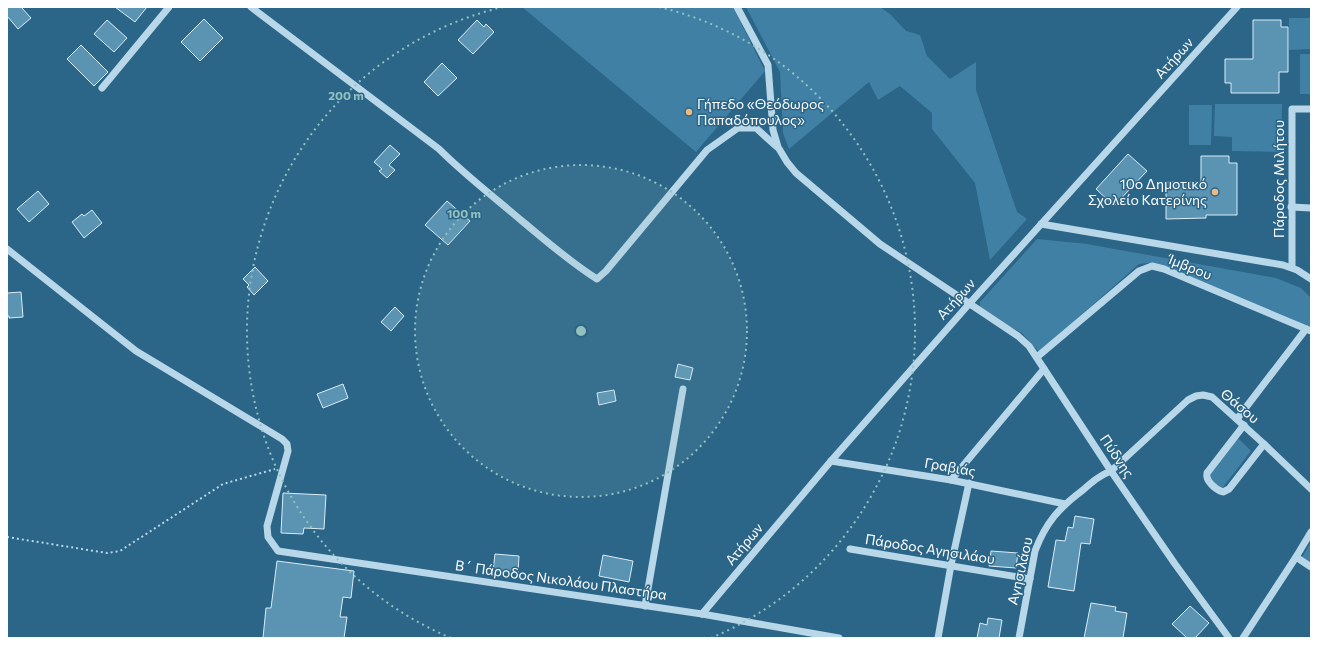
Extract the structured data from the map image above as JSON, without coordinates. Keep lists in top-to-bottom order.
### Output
{
  "streets": {
    "street": [
      "Ατήρων",
      "Πάροδος Μιλήτου",
      "Ίμβρου",
      "Θάσου",
      "Πύδνης",
      "Γραβιάς",
      "Πάροδος Αγησιλάου",
      "Αγησιλάου",
      "Β΄ Πάροδος Νικολάου Πλαστήρα"
    ]
  },
  "crossings": [
    ["Ατήρων", "Πύδνης"],
    ["Ατήρων", "Γραβιάς"],
    ["Ατήρων", "Β΄ Πάροδος Νικολάου Πλαστήρα"],
    ["Ίμβρου", "Πύδνης"],
    ["Θάσου", "Πύδνης"],
    ["Θάσου", "Αγησιλάου"],
    ["Πύδνης", "Αγησιλάου"],
    ["Γραβιάς", "Αγησιλάου"],
    ["Πάροδος Αγησιλάου", "Αγησιλάου"]
  ],
  "places": ["Γήπεδο «Θεόδωρος Παπαδόπουλος»", "10ο Δημοτικό Σχολείο Κατερίνης"],
  "rings": ["200 m", "100 m"]
}
